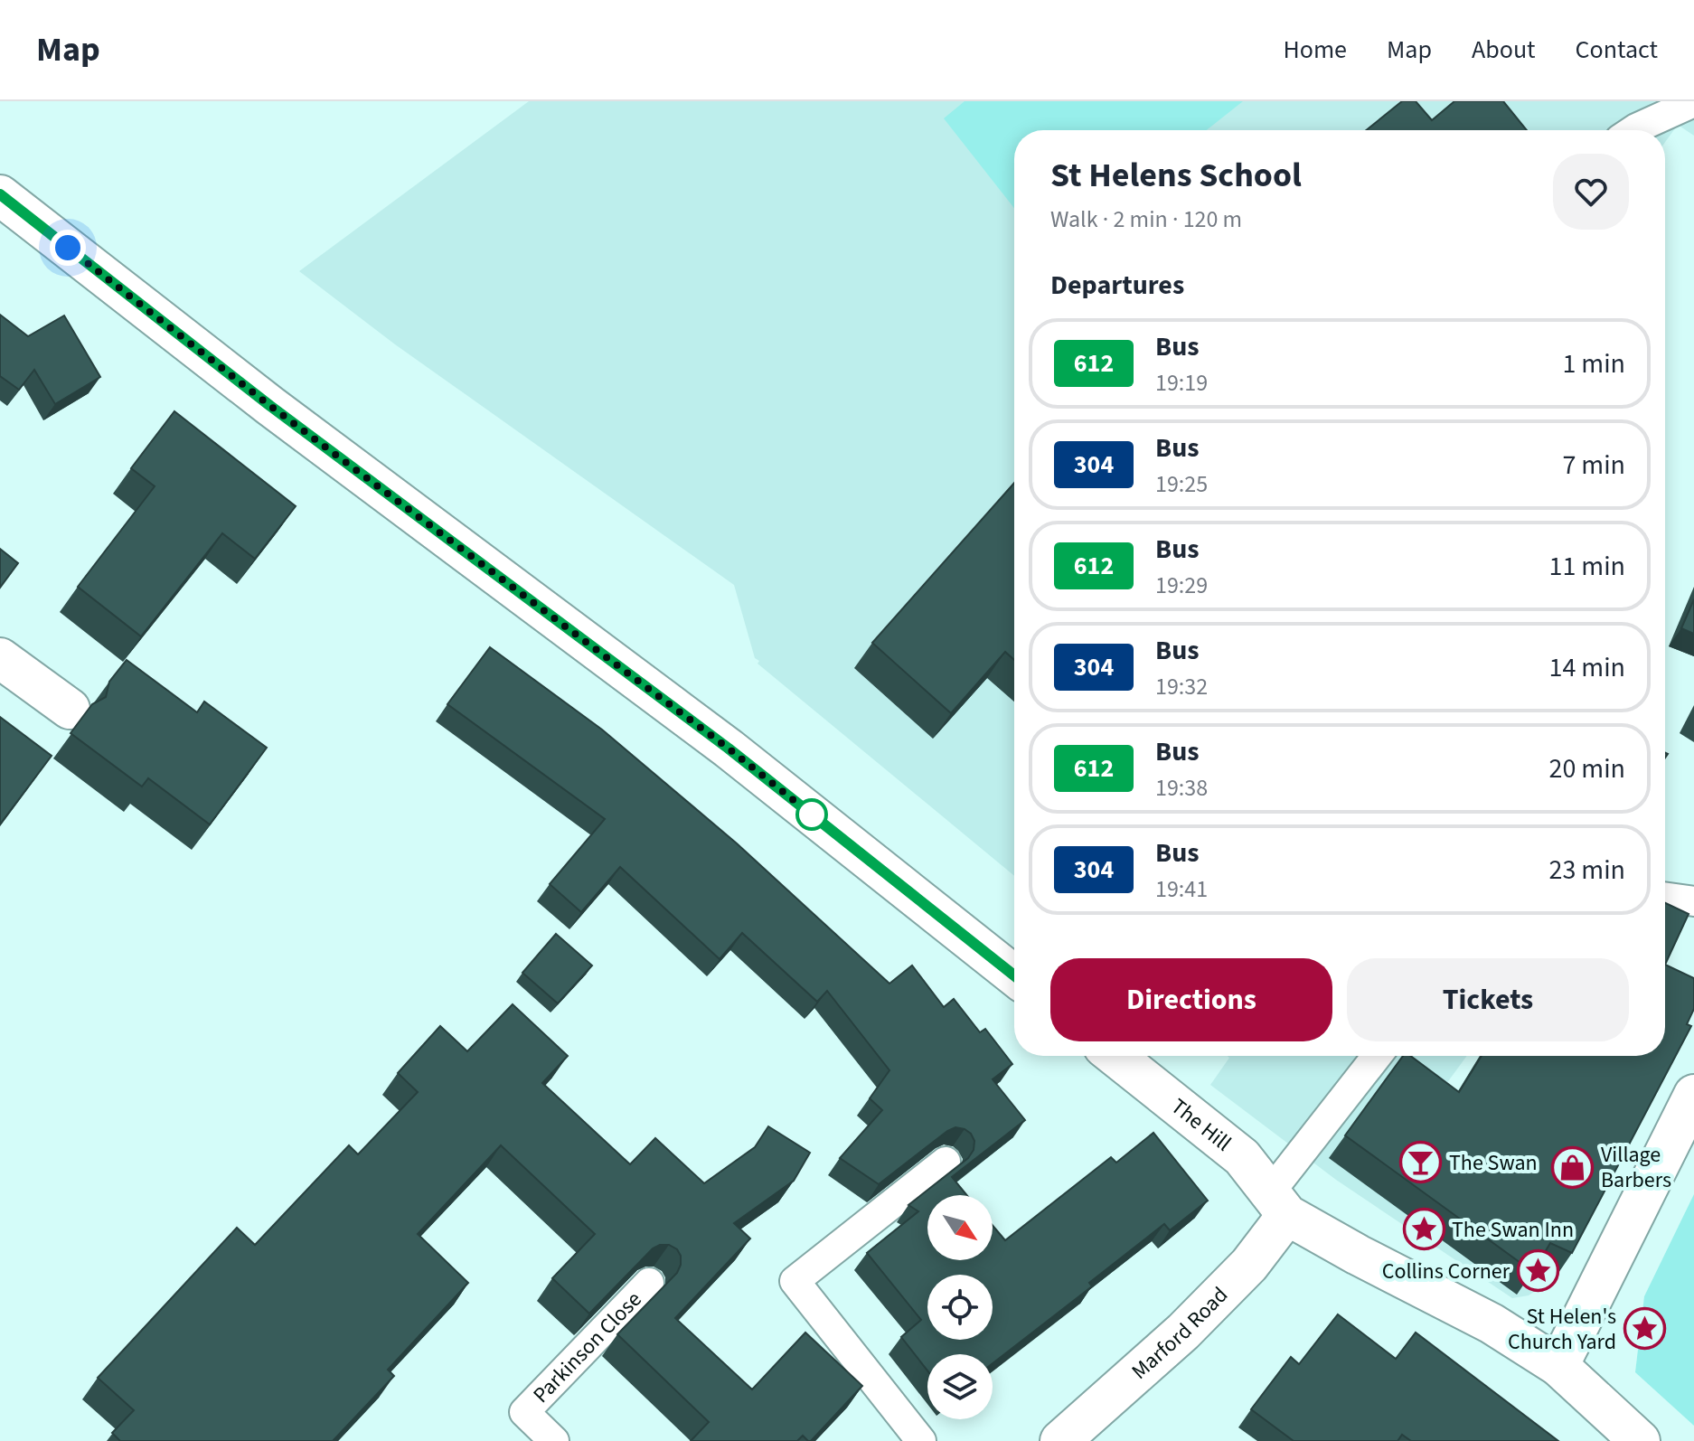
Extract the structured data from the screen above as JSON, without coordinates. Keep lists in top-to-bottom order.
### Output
{
  "streets": {
    "main road": ["The Hill", "Marford Road"],
    "lane": ["Parkinson Close"]
  },
  "crossings": [
    ["The Hill", "Marford Road"]
  ],
  "places": {
    "bar": ["The Swan"],
    "shop": ["Village Barbers"],
    "place": ["The Swan Inn", "Collins Corner", "St Helen's Church Yard"]
  },
  "lines": ["bus line 612"],
  "north": "bottom right",
  "page": {
    "header": "Map",
    "nav": [
      "Home",
      "Map",
      "About",
      "Contact"
    ],
    "heading": [
      ["St Helens School", "Walk · 2 min · 120 m"],
      "Departures"
    ],
    "list": [
      {
        "mark": "612",
        "name": "Bus",
        "note": "19:19",
        "value": "1 min"
      },
      {
        "mark": "304",
        "name": "Bus",
        "note": "19:25",
        "value": "7 min"
      },
      {
        "mark": "612",
        "name": "Bus",
        "note": "19:29",
        "value": "11 min"
      },
      {
        "mark": "304",
        "name": "Bus",
        "note": "19:32",
        "value": "14 min"
      },
      {
        "mark": "612",
        "name": "Bus",
        "note": "19:38",
        "value": "20 min"
      },
      {
        "mark": "304",
        "name": "Bus",
        "note": "19:41",
        "value": "23 min"
      }
    ],
    "buttons": ["Directions", "Tickets"]
  }
}
